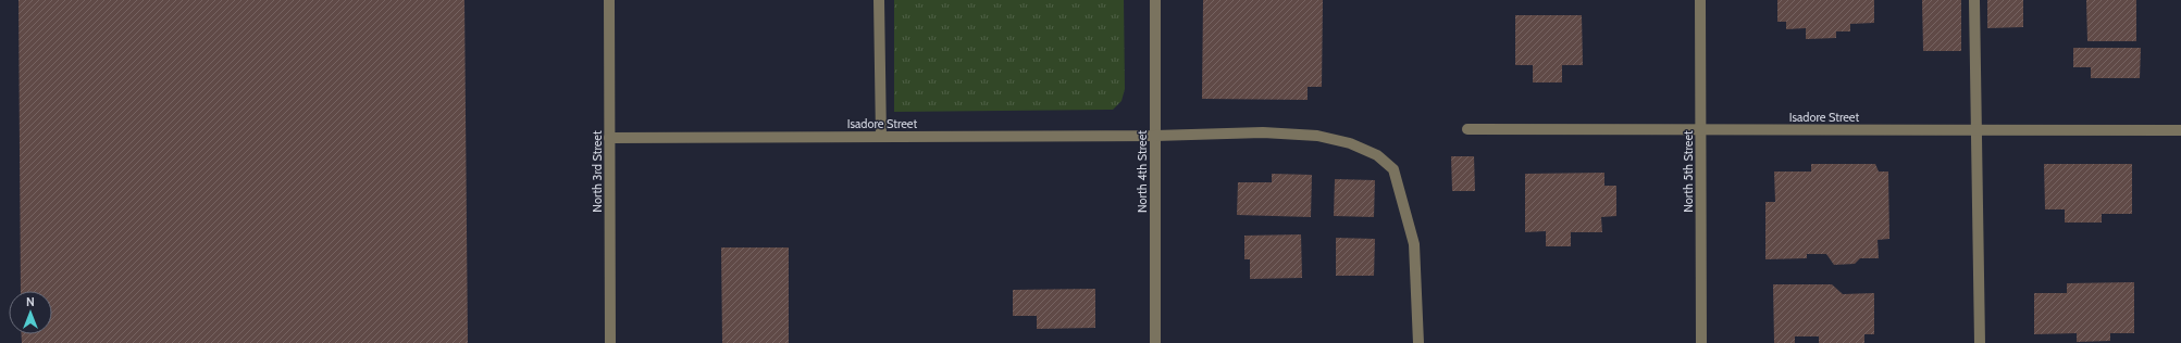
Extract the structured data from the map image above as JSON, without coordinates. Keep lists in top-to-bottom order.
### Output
{
  "streets": {
    "street": [
      "Isadore Street",
      "North 3rd Street",
      "North 4th Street",
      "North 5th Street"
    ]
  },
  "crossings": [
    ["Isadore Street", "North 3rd Street"],
    ["Isadore Street", "North 4th Street"],
    ["Isadore Street", "North 5th Street"]
  ],
  "north": "top"
}
